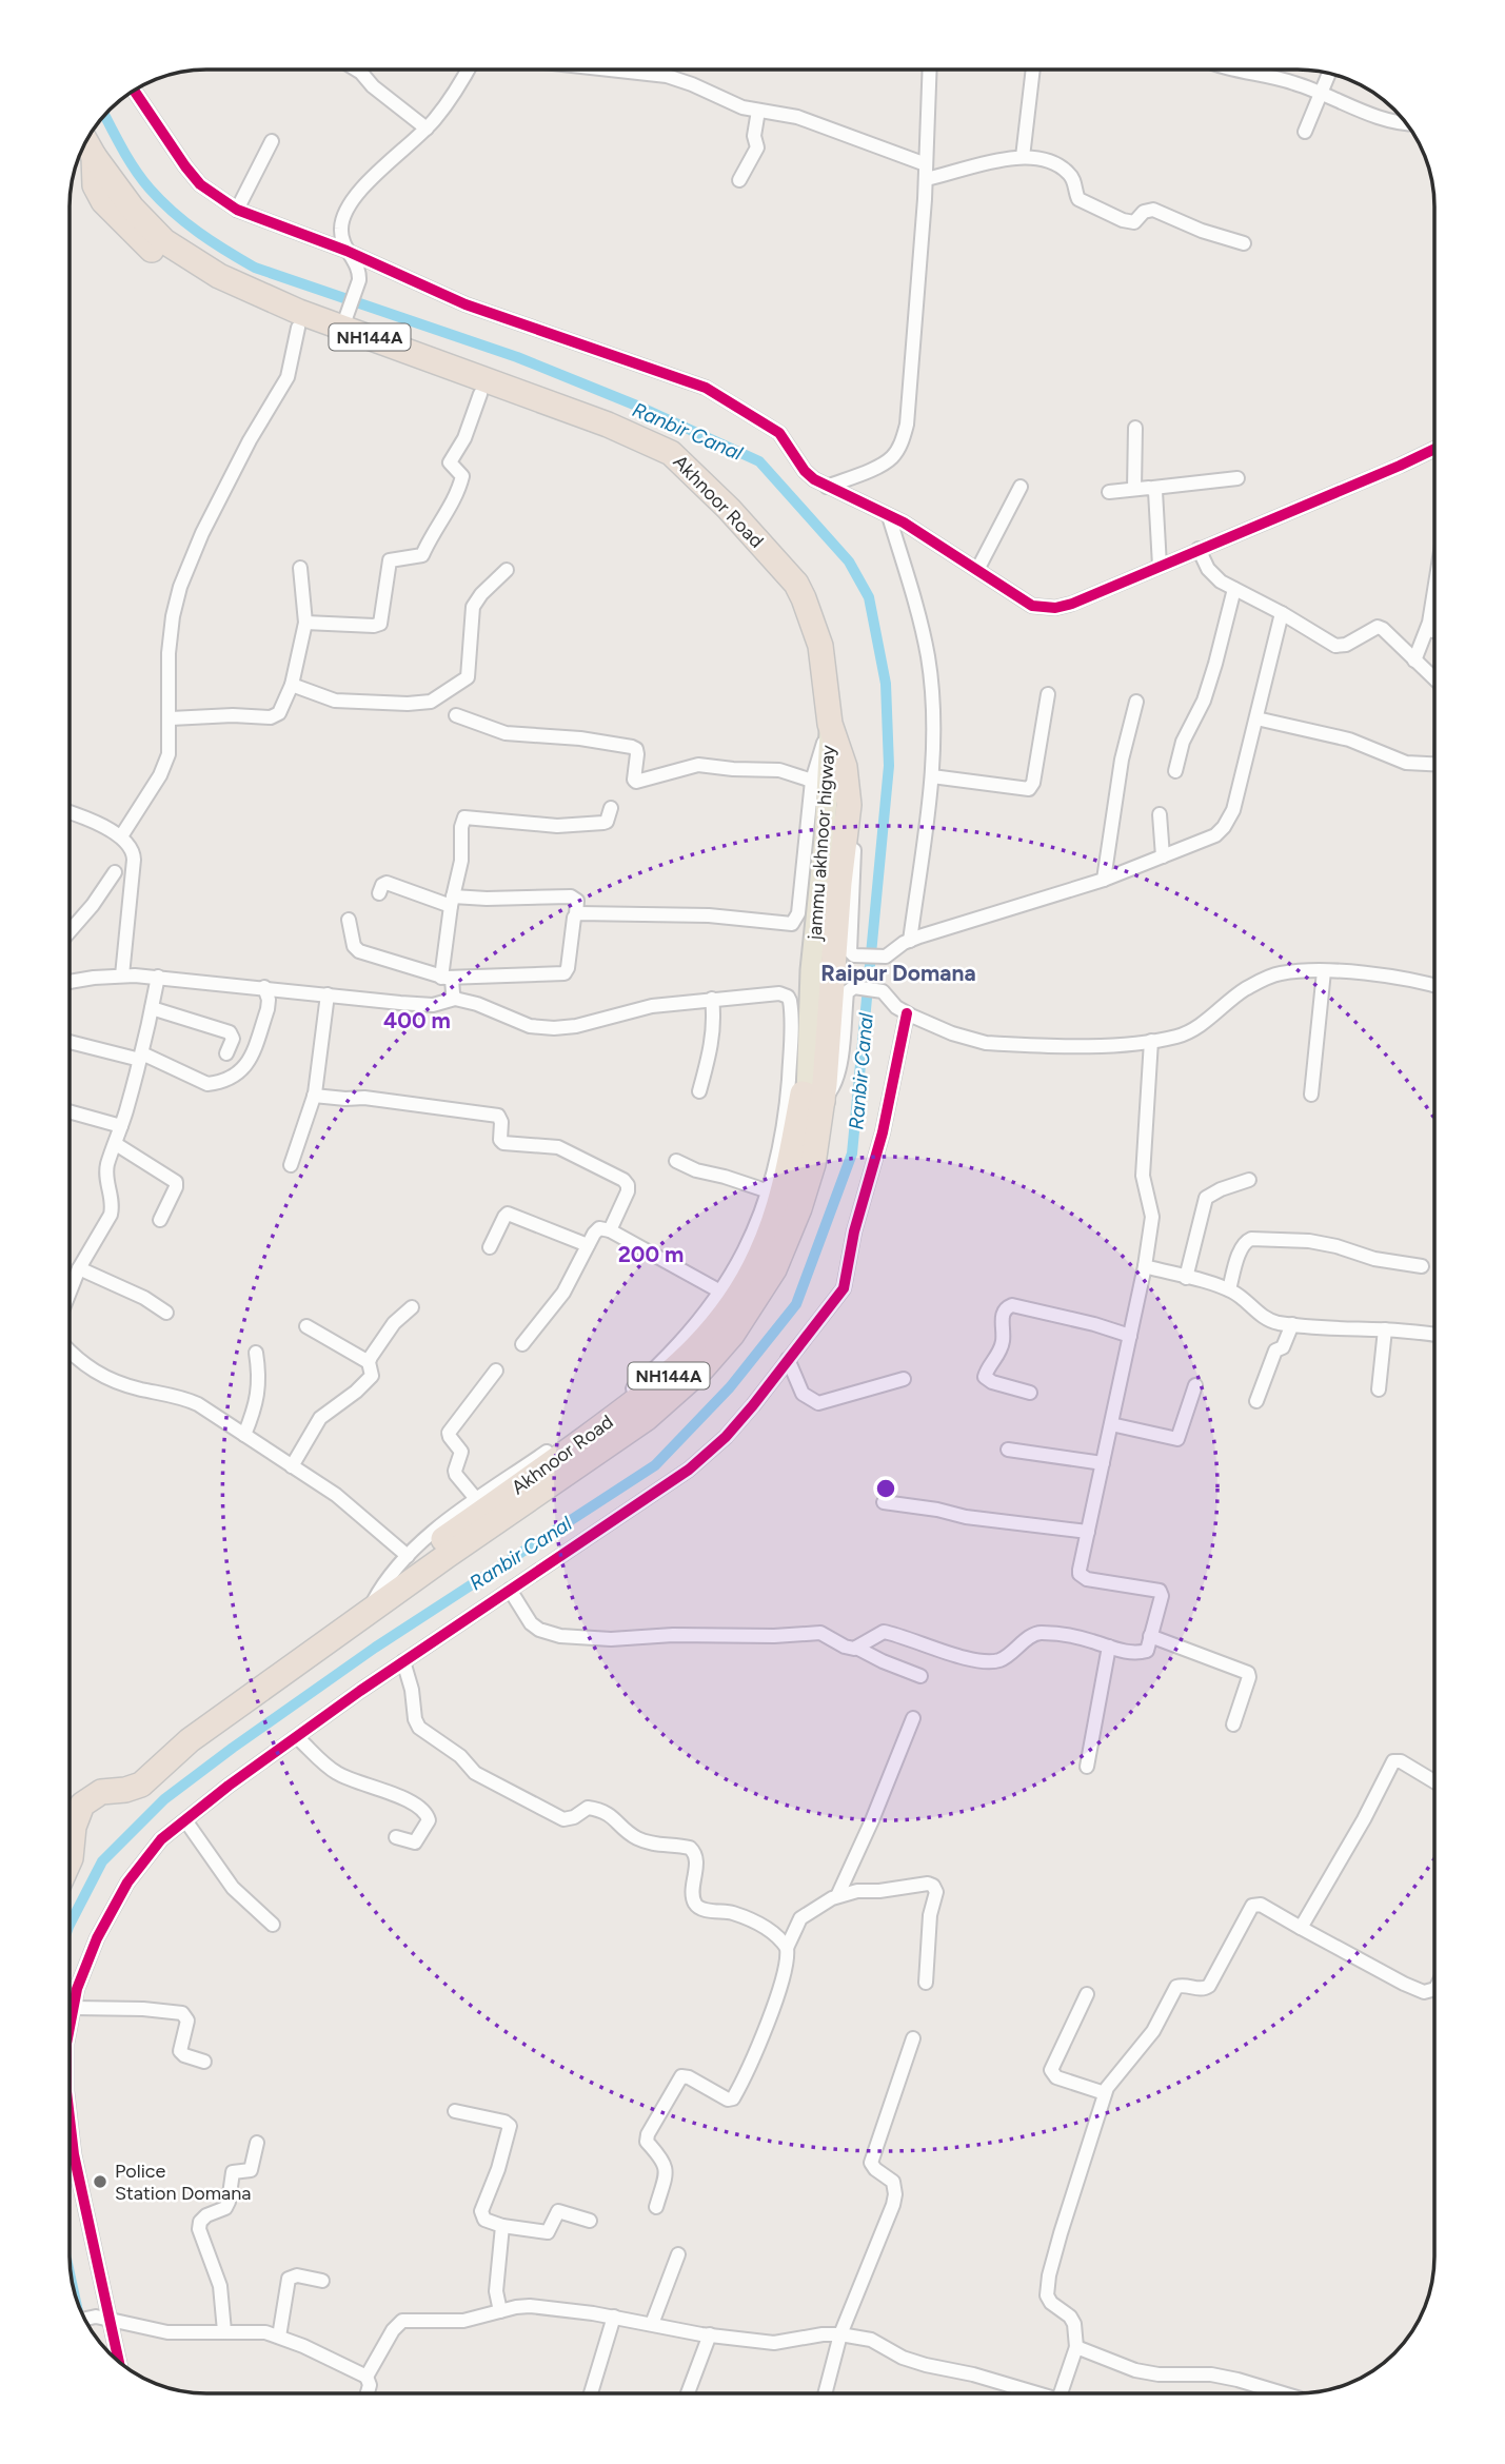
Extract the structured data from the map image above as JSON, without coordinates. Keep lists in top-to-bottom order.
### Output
{
  "streets": {
    "highway": ["NH144A", "Akhnoor Road"],
    "main road": ["jammu akhnoor higway"]
  },
  "crossings": [
    ["NH144A", "Akhnoor Road"],
    ["Akhnoor Road", "jammu akhnoor higway"]
  ],
  "districts": ["Raipur Domana"],
  "water": ["Ranbir Canal"],
  "places": ["Police Station Domana"],
  "rings": ["400 m", "200 m"]
}
